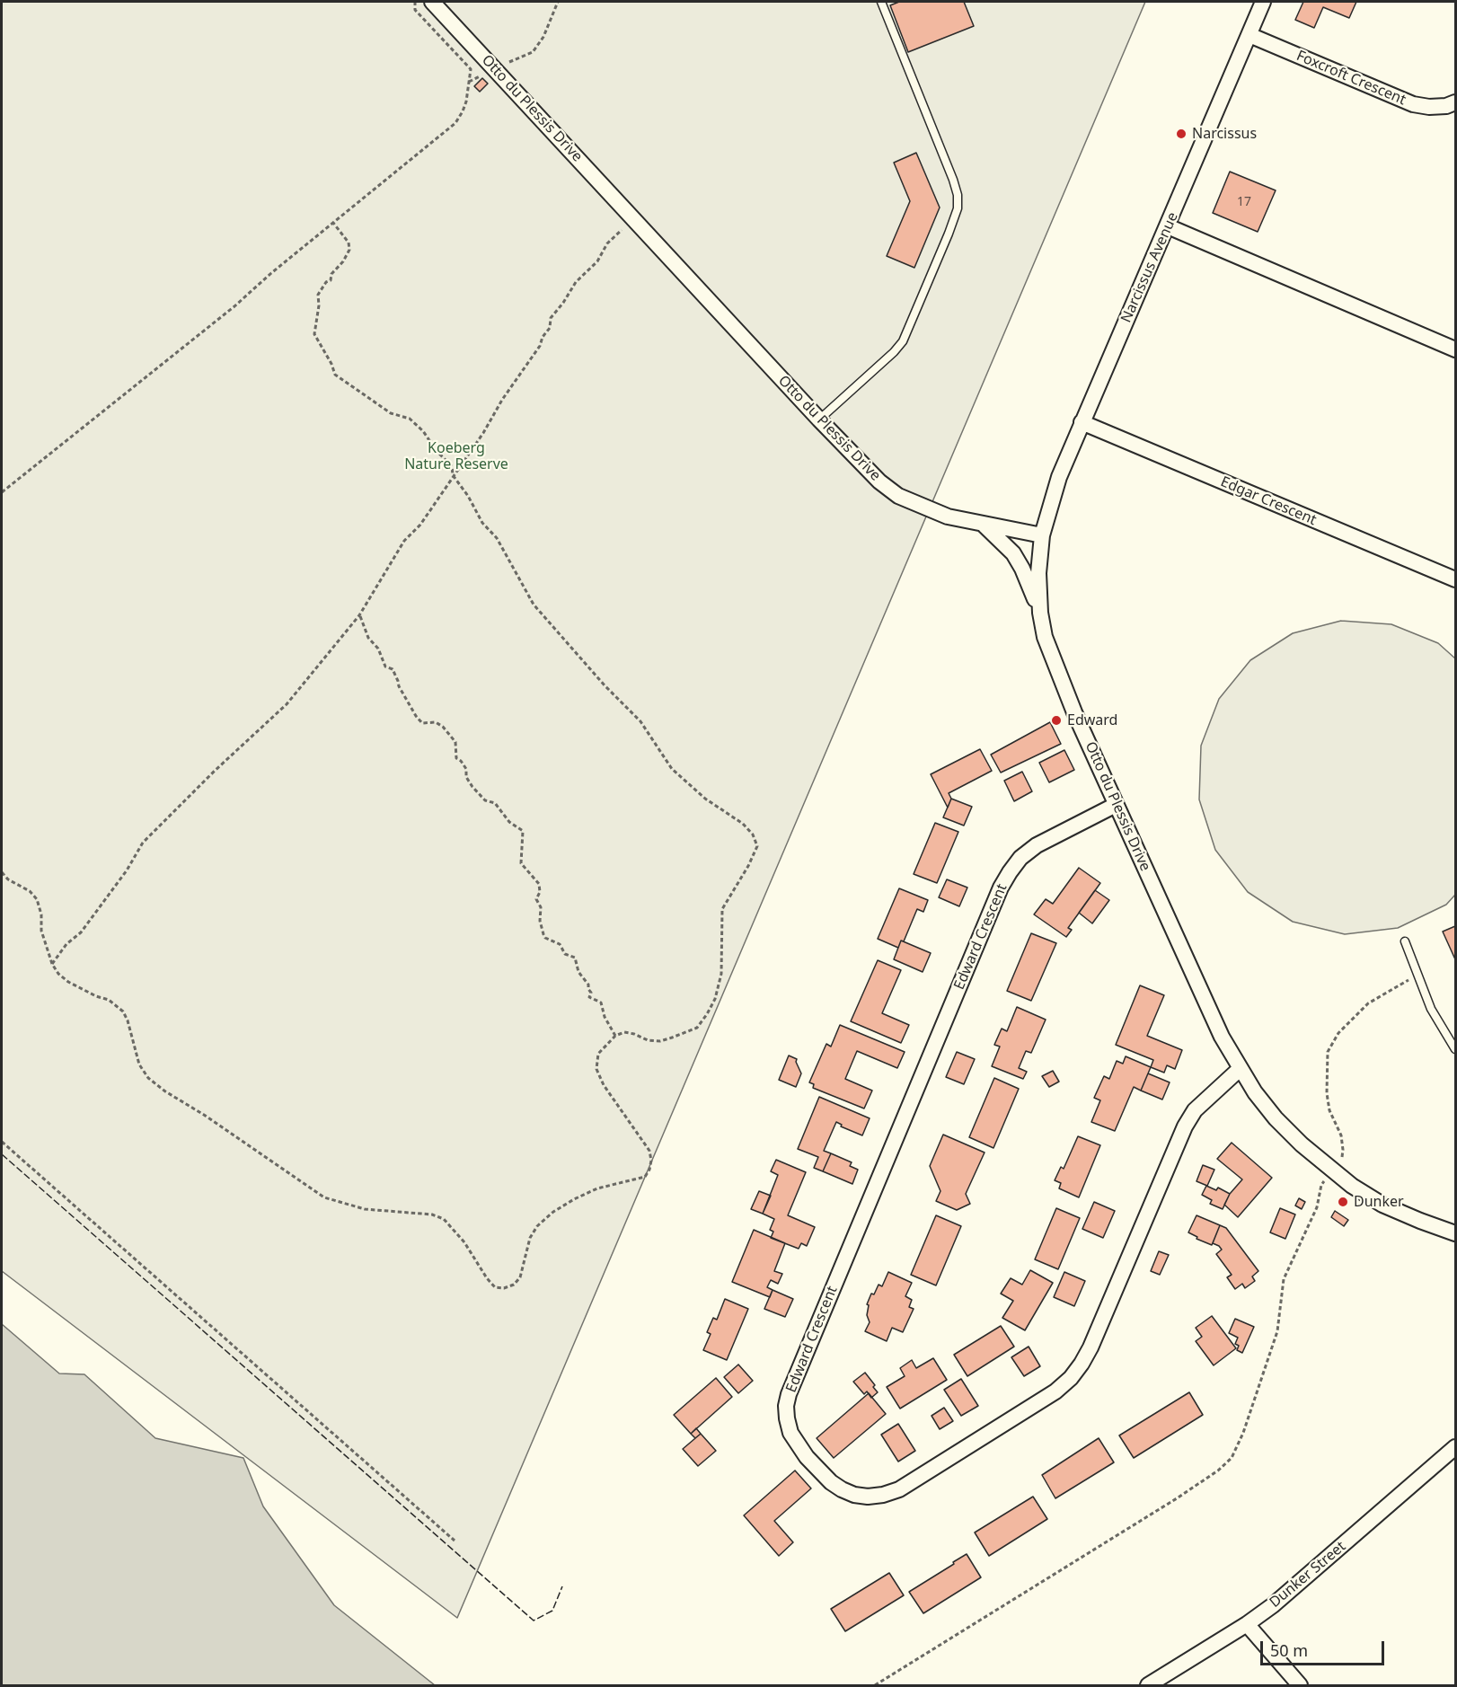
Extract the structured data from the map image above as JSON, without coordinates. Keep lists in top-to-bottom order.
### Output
{
  "streets": {
    "street": [
      "Foxcroft Crescent",
      "Otto du Plessis Drive",
      "Narcissus Avenue",
      "Edgar Crescent",
      "Edward Crescent",
      "Dunker Street"
    ]
  },
  "crossings": [
    ["Foxcroft Crescent", "Narcissus Avenue"],
    ["Otto du Plessis Drive", "Narcissus Avenue"],
    ["Otto du Plessis Drive", "Edward Crescent"],
    ["Narcissus Avenue", "Edgar Crescent"]
  ],
  "parks": ["Koeberg Nature Reserve"],
  "places": ["Narcissus", "Edward", "Dunker"],
  "house_numbers": ["17"],
  "scale_bar": "50 m"
}
